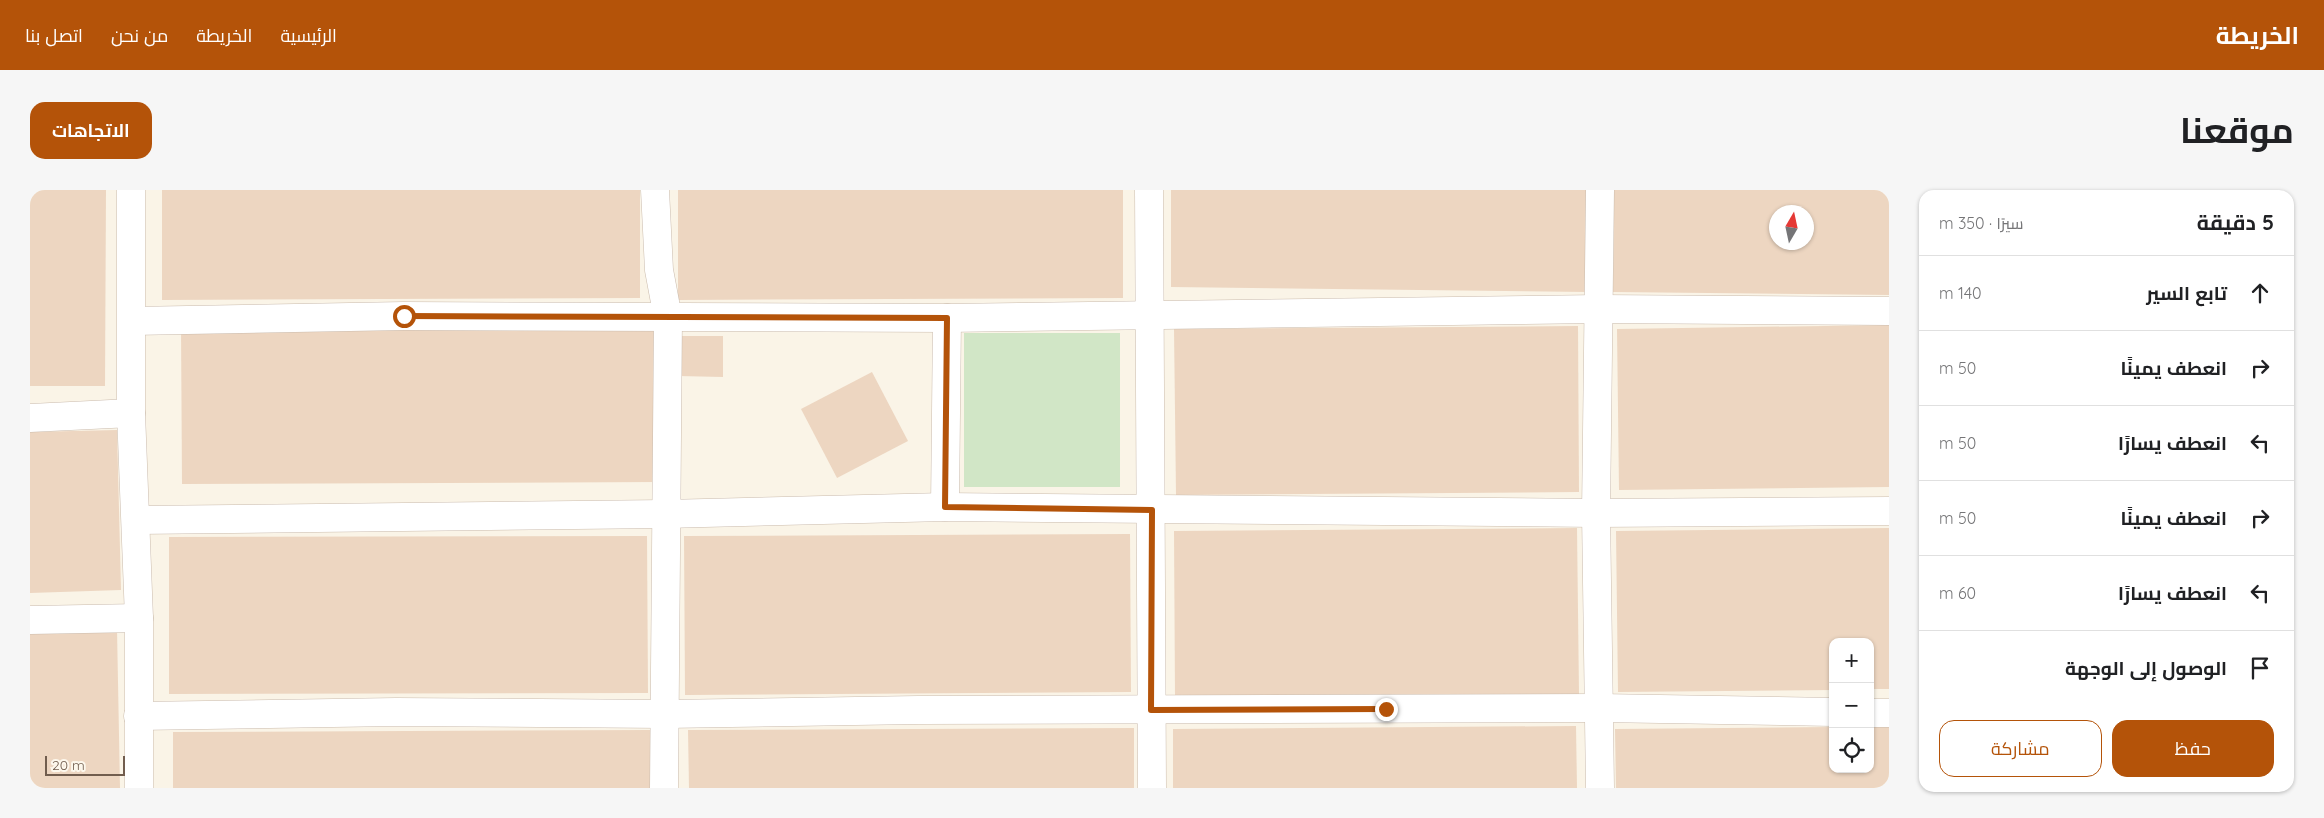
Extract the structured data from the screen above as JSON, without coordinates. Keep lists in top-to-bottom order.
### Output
{
  "scale_bar": "20 m",
  "north": "top",
  "page": {
    "header": "الخريطة",
    "nav": [
      "الرئيسية",
      "الخريطة",
      "من نحن",
      "اتصل بنا"
    ],
    "title": "موقعنا",
    "buttons": [
      "الاتجاهات",
      ["حفظ", "مشاركة"]
    ],
    "heading": ["5 دقيقة", "سيرًا · 350 m"],
    "list": [
      ["تابع السير", "140 m"],
      ["انعطف يمينًا", "50 m"],
      ["انعطف يسارًا", "50 m"],
      ["انعطف يمينًا", "50 m"],
      ["انعطف يسارًا", "60 m"],
      "الوصول إلى الوجهة"
    ],
    "map_buttons": ["+", "−"],
    "scale": "20 m"
  }
}
